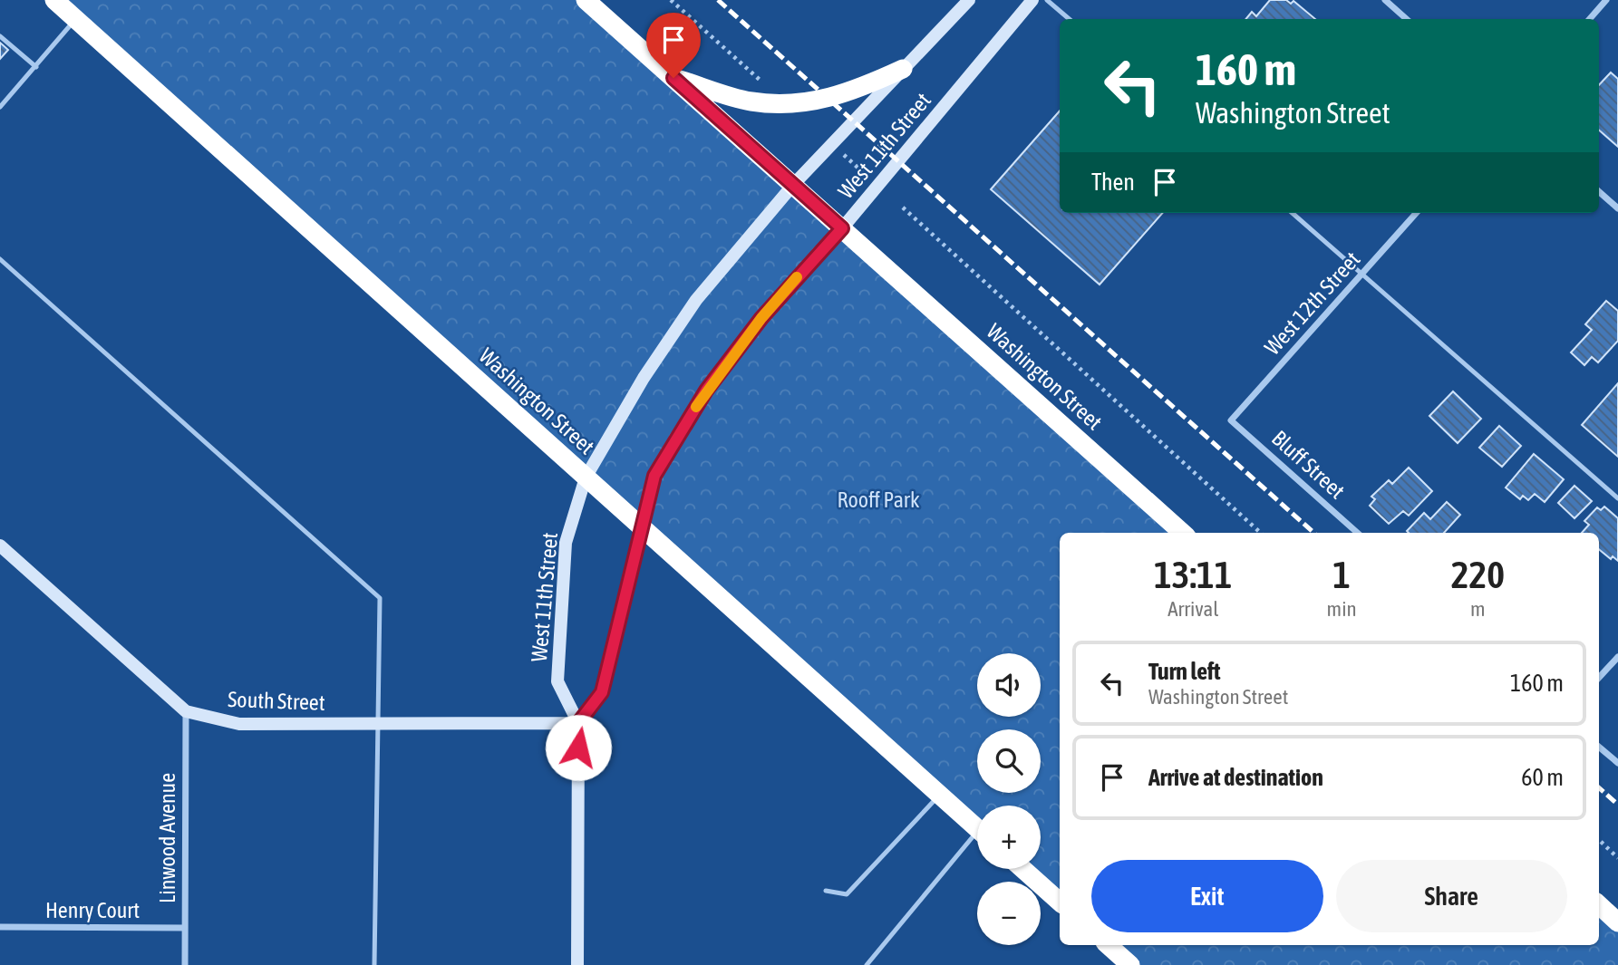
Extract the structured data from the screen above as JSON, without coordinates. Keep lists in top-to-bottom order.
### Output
{
  "streets": {
    "highway": ["Washington Street"],
    "main road": ["West 11th Street", "South Street"],
    "street": [
      "West 12th Street",
      "Bluff Street",
      "Linwood Avenue",
      "Henry Court"
    ]
  },
  "crossings": [
    ["West 11th Street", "Washington Street"],
    ["West 11th Street", "South Street"],
    ["West 12th Street", "Bluff Street"],
    ["South Street", "Linwood Avenue"],
    ["Linwood Avenue", "Henry Court"]
  ],
  "parks": ["Rooff Park"],
  "page": {
    "turn": ["160 m", "Washington Street"],
    "then": "Then",
    "eta": [
      "13:11",
      "Arrival",
      "1",
      "min",
      "220",
      "m"
    ],
    "list": [
      {
        "name": "Turn left",
        "note": "Washington Street",
        "value": "160 m"
      },
      {
        "name": "Arrive at destination",
        "value": "60 m"
      }
    ],
    "map_buttons": ["+", "−"],
    "buttons": ["Exit", "Share"]
  }
}
